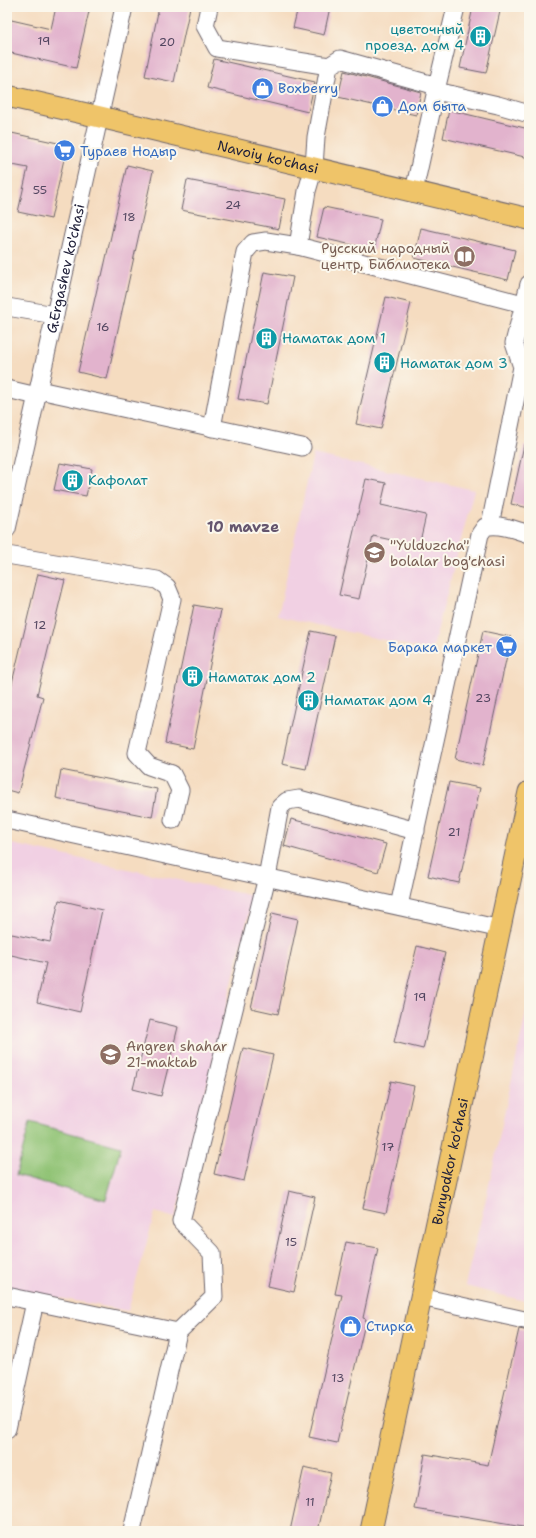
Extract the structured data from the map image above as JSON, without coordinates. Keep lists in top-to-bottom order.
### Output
{
  "streets": {
    "main road": ["Navoiy ko'chasi", "Bunyodkor ko'chasi"],
    "street": ["G.Ergashev ko'chasi"]
  },
  "crossings": [
    ["Navoiy ko'chasi", "G.Ergashev ko'chasi"]
  ],
  "districts": ["10 mavze"],
  "places": {
    "building": [
      "цветочный проезд. дом 4",
      "Наматак дом 1",
      "Наматак дом 3",
      "Кафолат",
      "Наматак дом 2",
      "Наматак дом 4"
    ],
    "shop": ["Boxberry", "Дом быта", "Стирка"],
    "supermarket": ["Тураев Нодыр", "Барака маркет"],
    "library": ["Русский народный центр, Библиотека"],
    "school or university": ["\"Yulduzcha\" bolalar bog'chasi", "Angren shahar 21-maktab"]
  },
  "house_numbers": [
    "19",
    "20",
    "55",
    "24",
    "18",
    "16",
    "12",
    "23",
    "21",
    "19",
    "17",
    "15",
    "13",
    "11"
  ]
}
